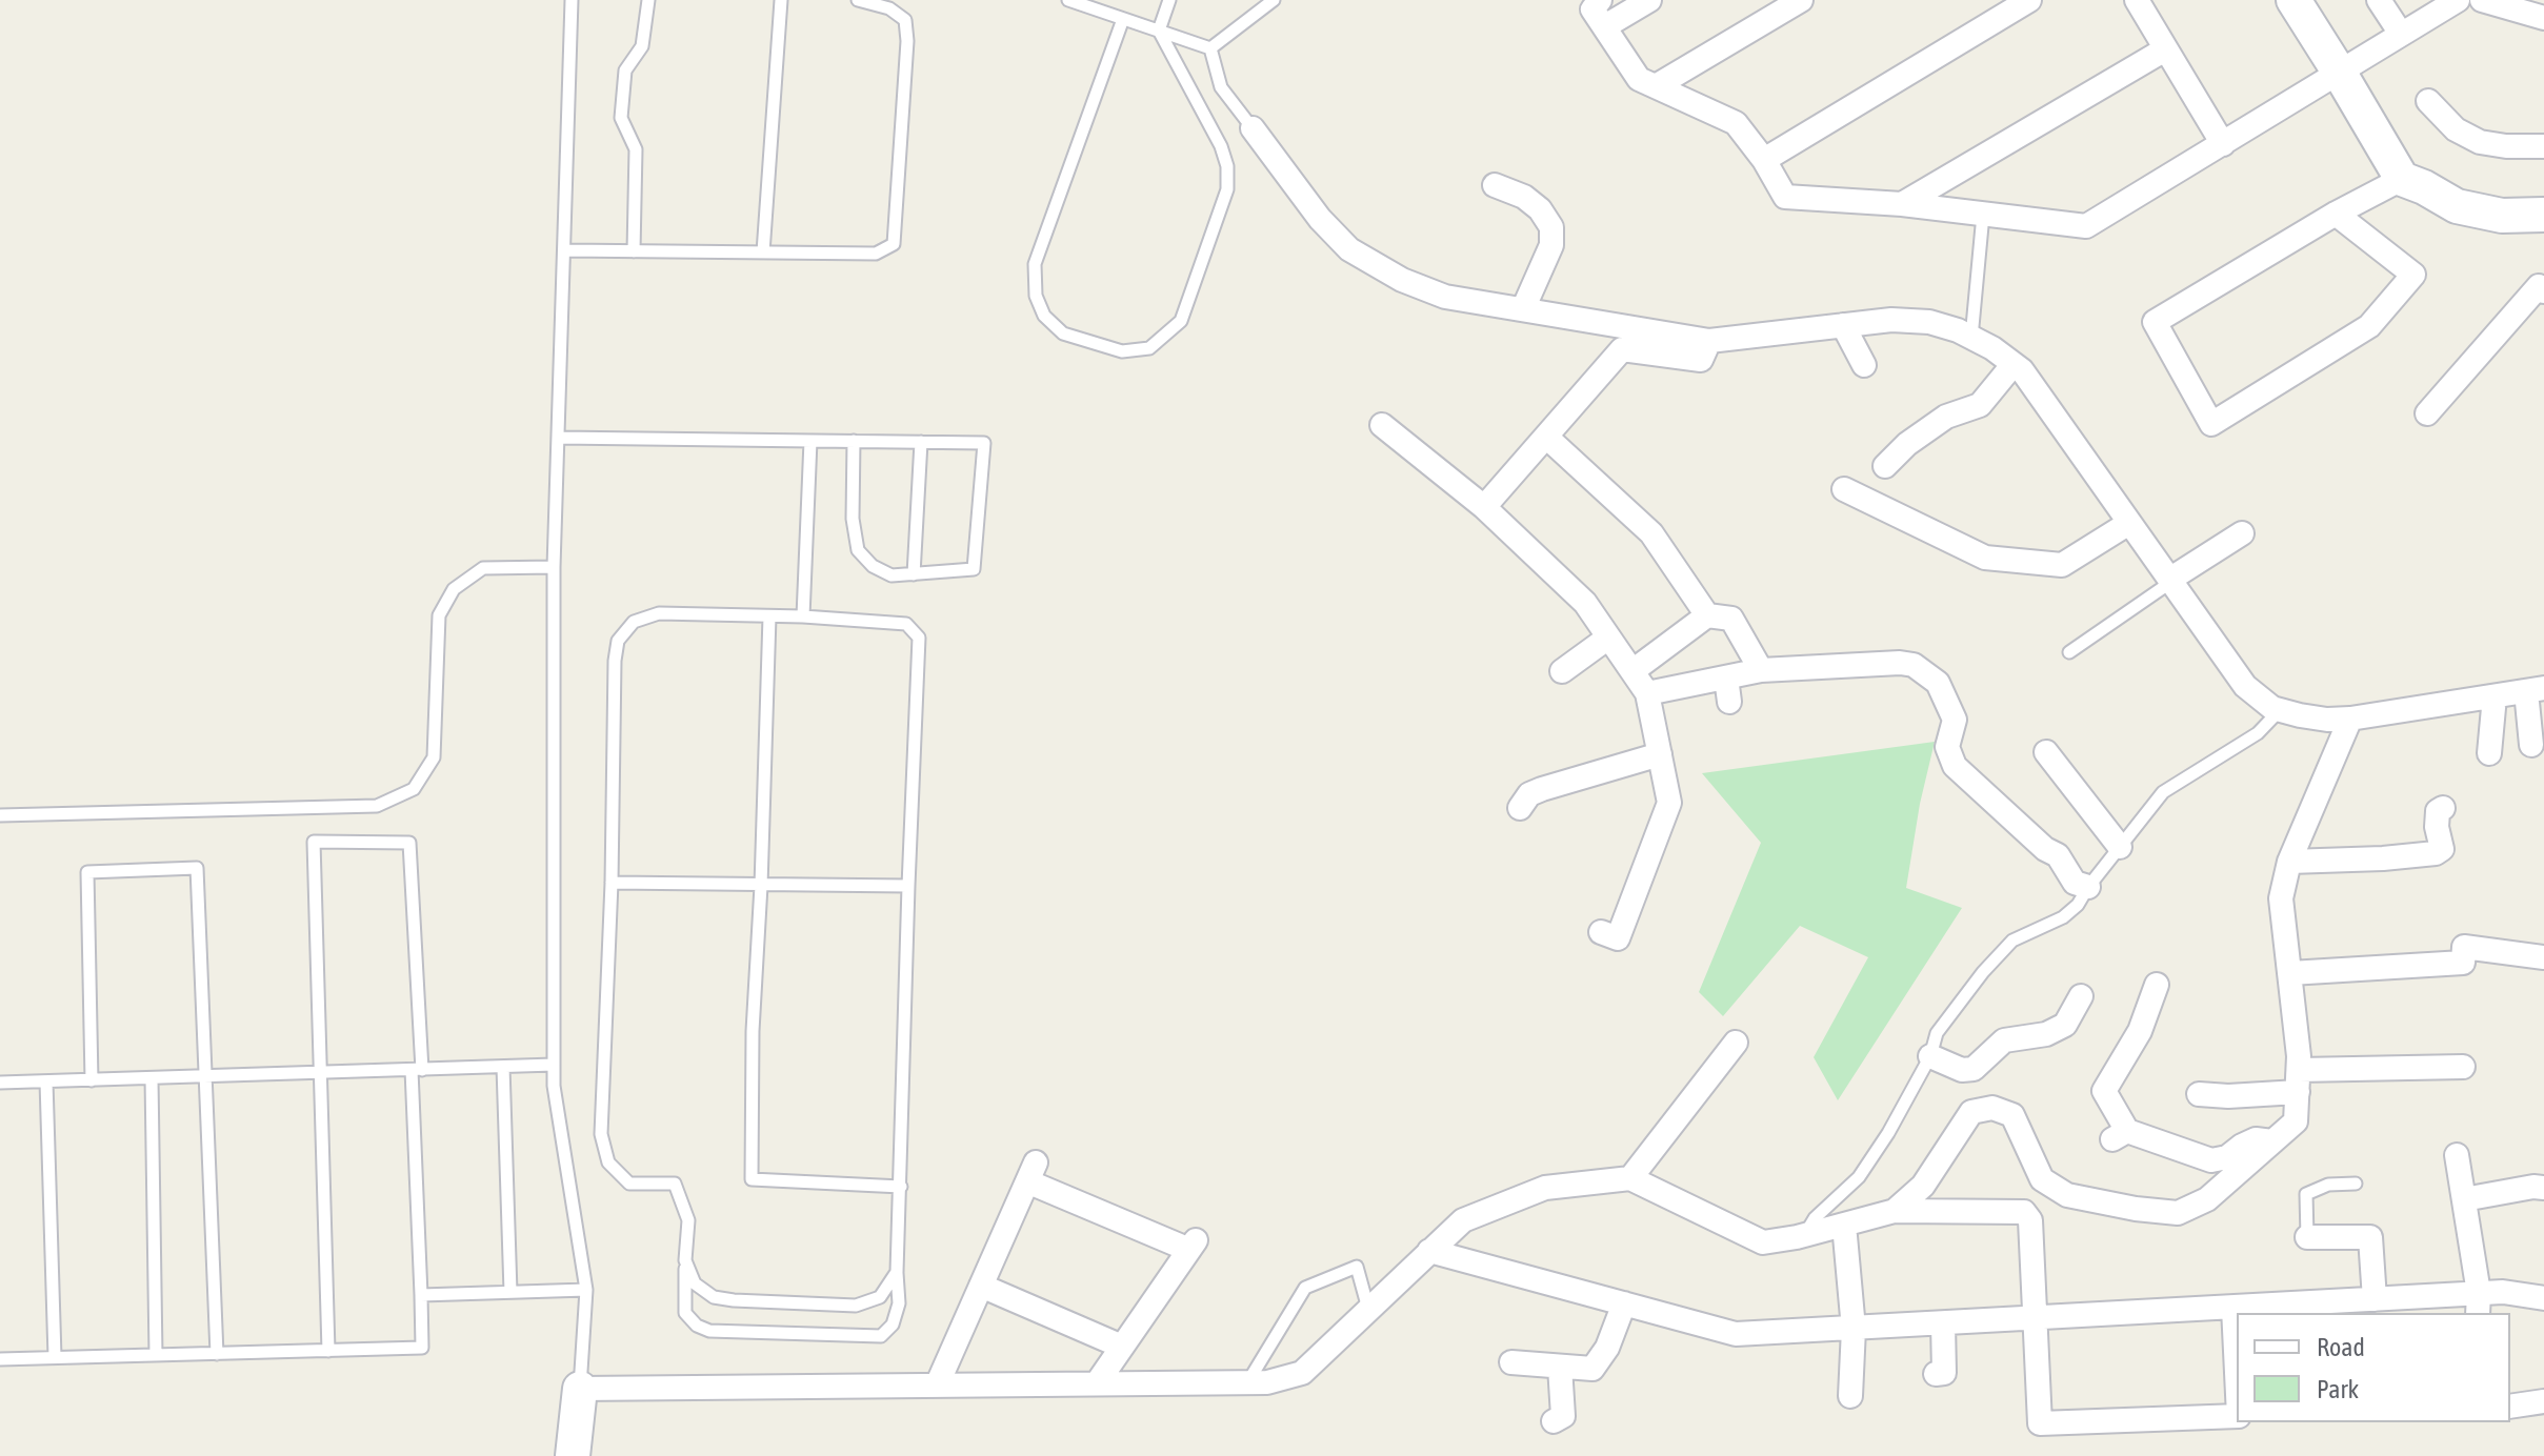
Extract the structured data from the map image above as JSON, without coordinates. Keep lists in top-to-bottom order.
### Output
{
  "legend": ["Road", "Park"]
}
